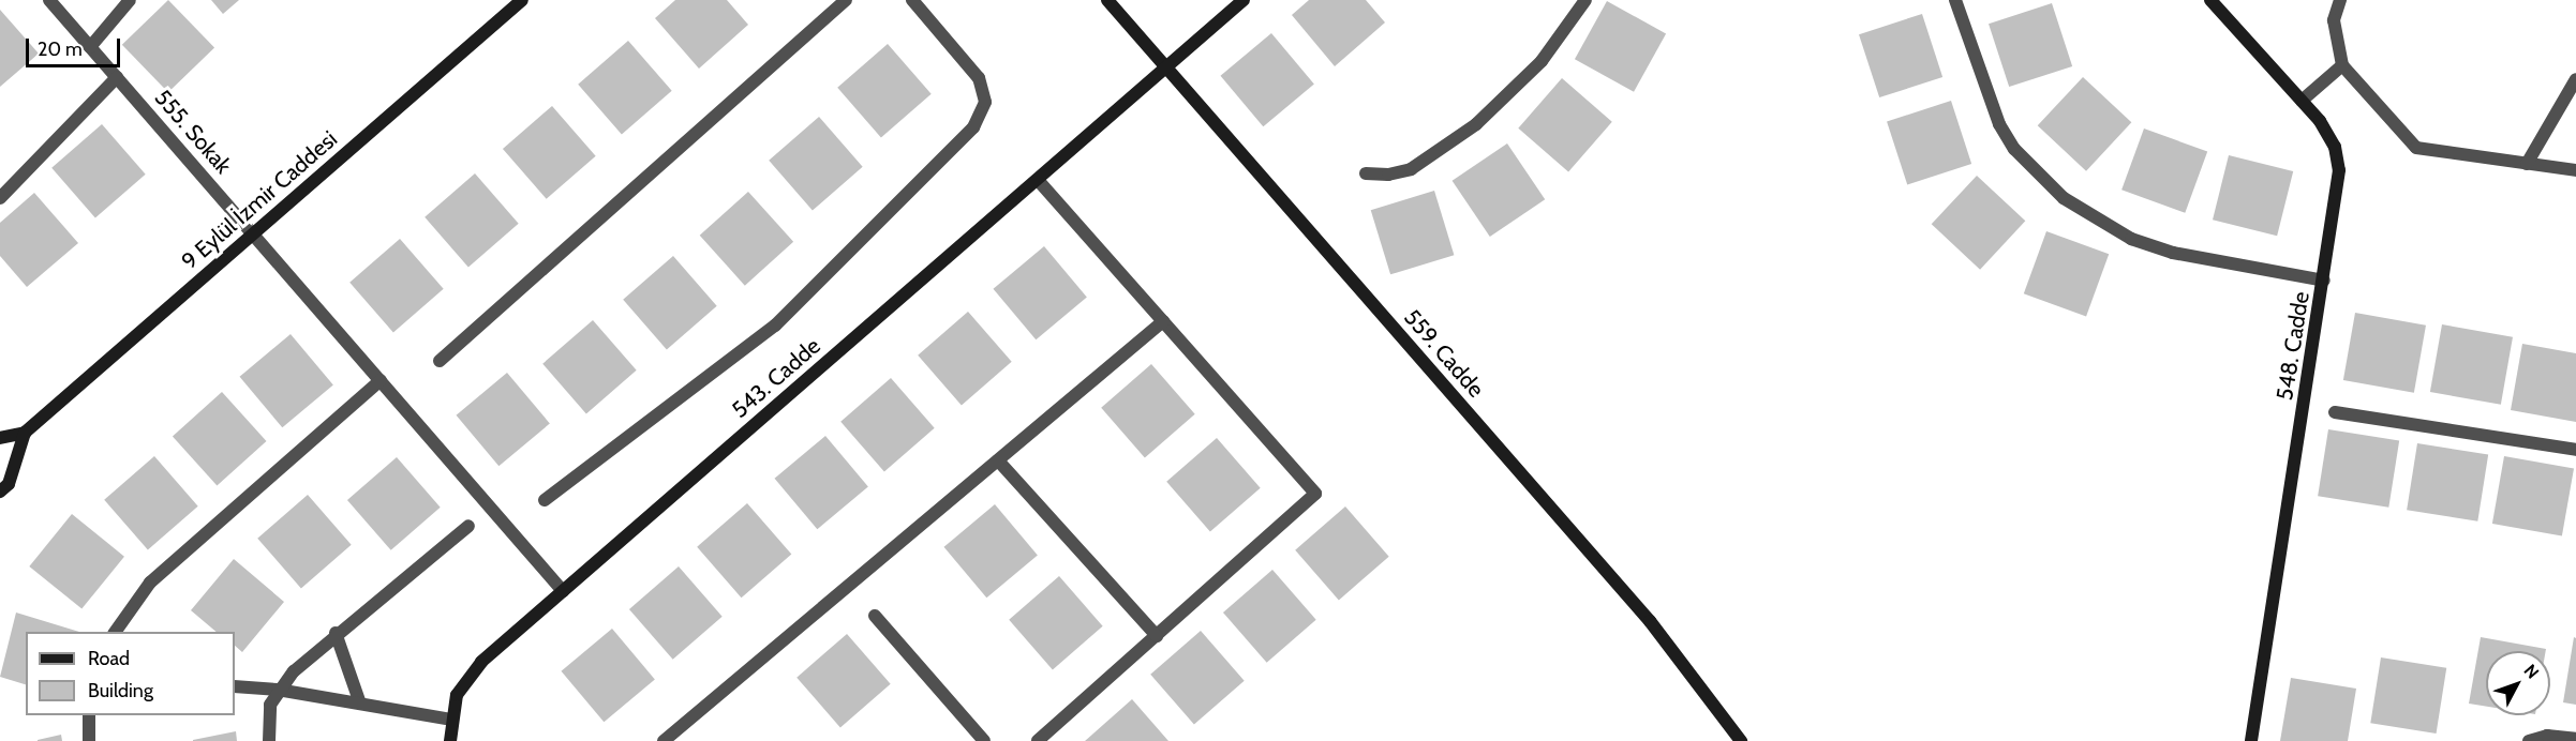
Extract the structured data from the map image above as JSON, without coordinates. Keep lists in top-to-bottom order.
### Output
{
  "streets": {
    "street": [
      "555. Sokak",
      "9 Eylül İzmir Caddesi",
      "548. Cadde",
      "559. Cadde",
      "543. Cadde"
    ]
  },
  "crossings": [
    ["555. Sokak", "9 Eylül İzmir Caddesi"],
    ["555. Sokak", "543. Cadde"],
    ["559. Cadde", "543. Cadde"]
  ],
  "legend": ["Road", "Building"],
  "scale_bar": "20 m",
  "north": "top right"
}
